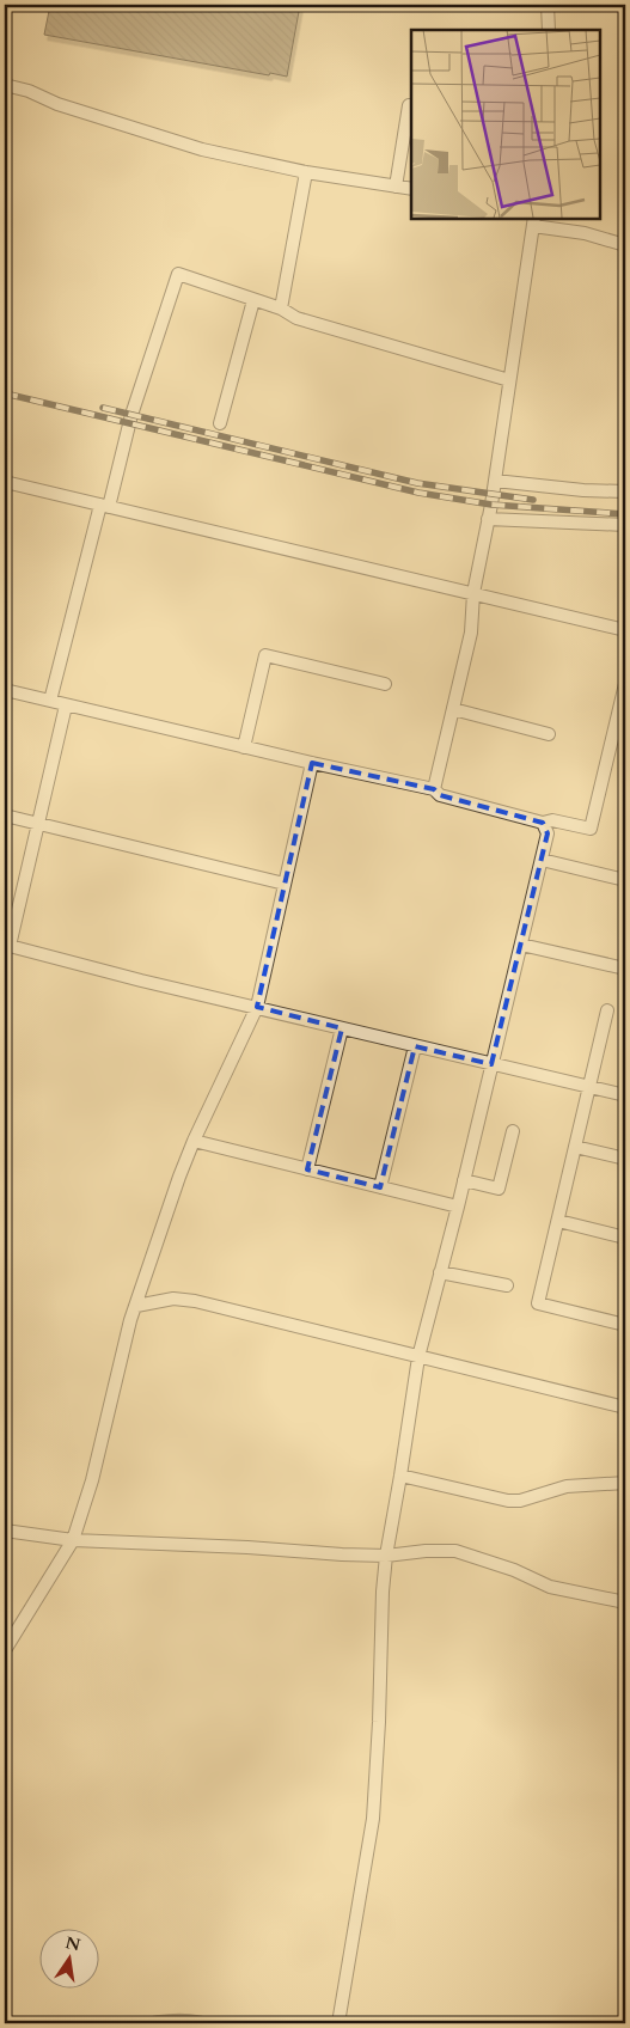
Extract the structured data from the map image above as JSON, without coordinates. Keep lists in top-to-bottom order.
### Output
{
  "north": "top"
}
